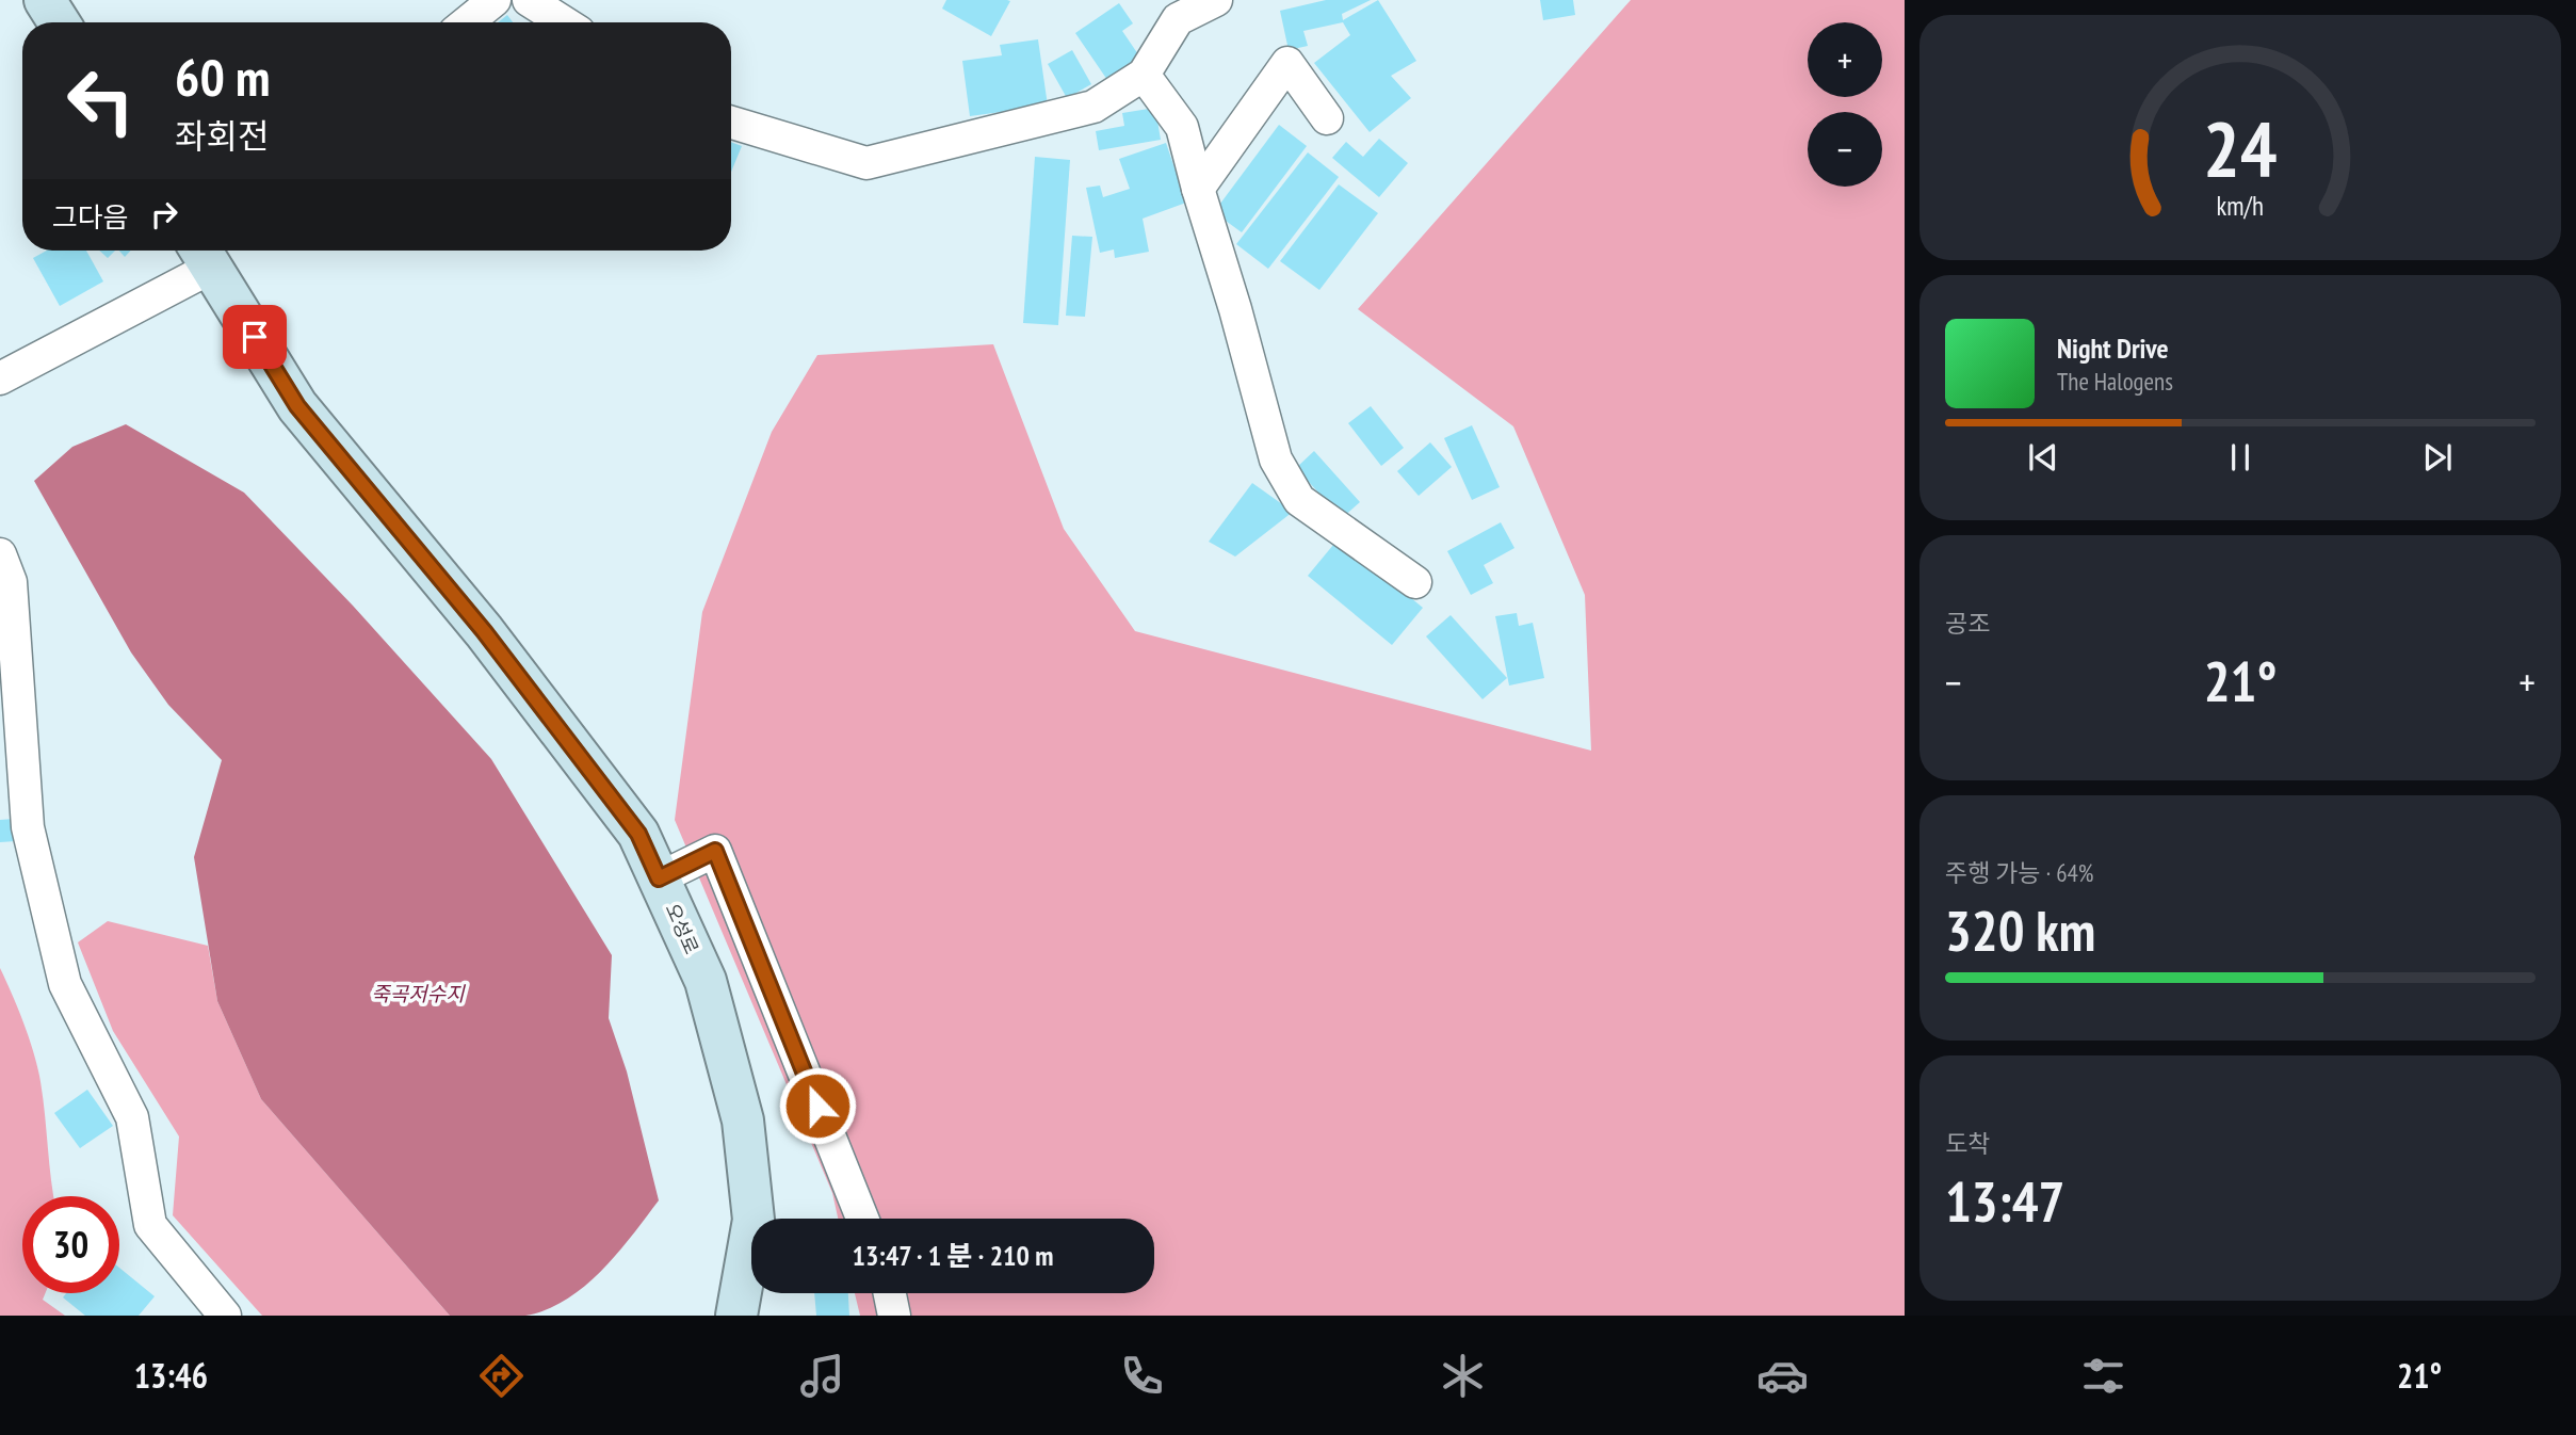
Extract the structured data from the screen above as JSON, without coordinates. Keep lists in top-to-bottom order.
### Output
{
  "streets": {
    "main road": ["오성로"]
  },
  "water": ["죽곡저수지"],
  "page": {
    "map_buttons": ["+", "−"],
    "turn": ["60 m", "좌회전"],
    "then": "그다음",
    "song": ["Night Drive", "The Halogens"],
    "tile": [
      "공조",
      ["주행 가능 · 64%", "320 km"],
      ["도착", "13:47"]
    ],
    "heat": ["−", "21°", "+"],
    "limit": "30",
    "trip": "13:47 · 1 분 · 210 m",
    "tabs": ["13:46", "21°"],
    "gauge": ["24", "km/h"]
  }
}
